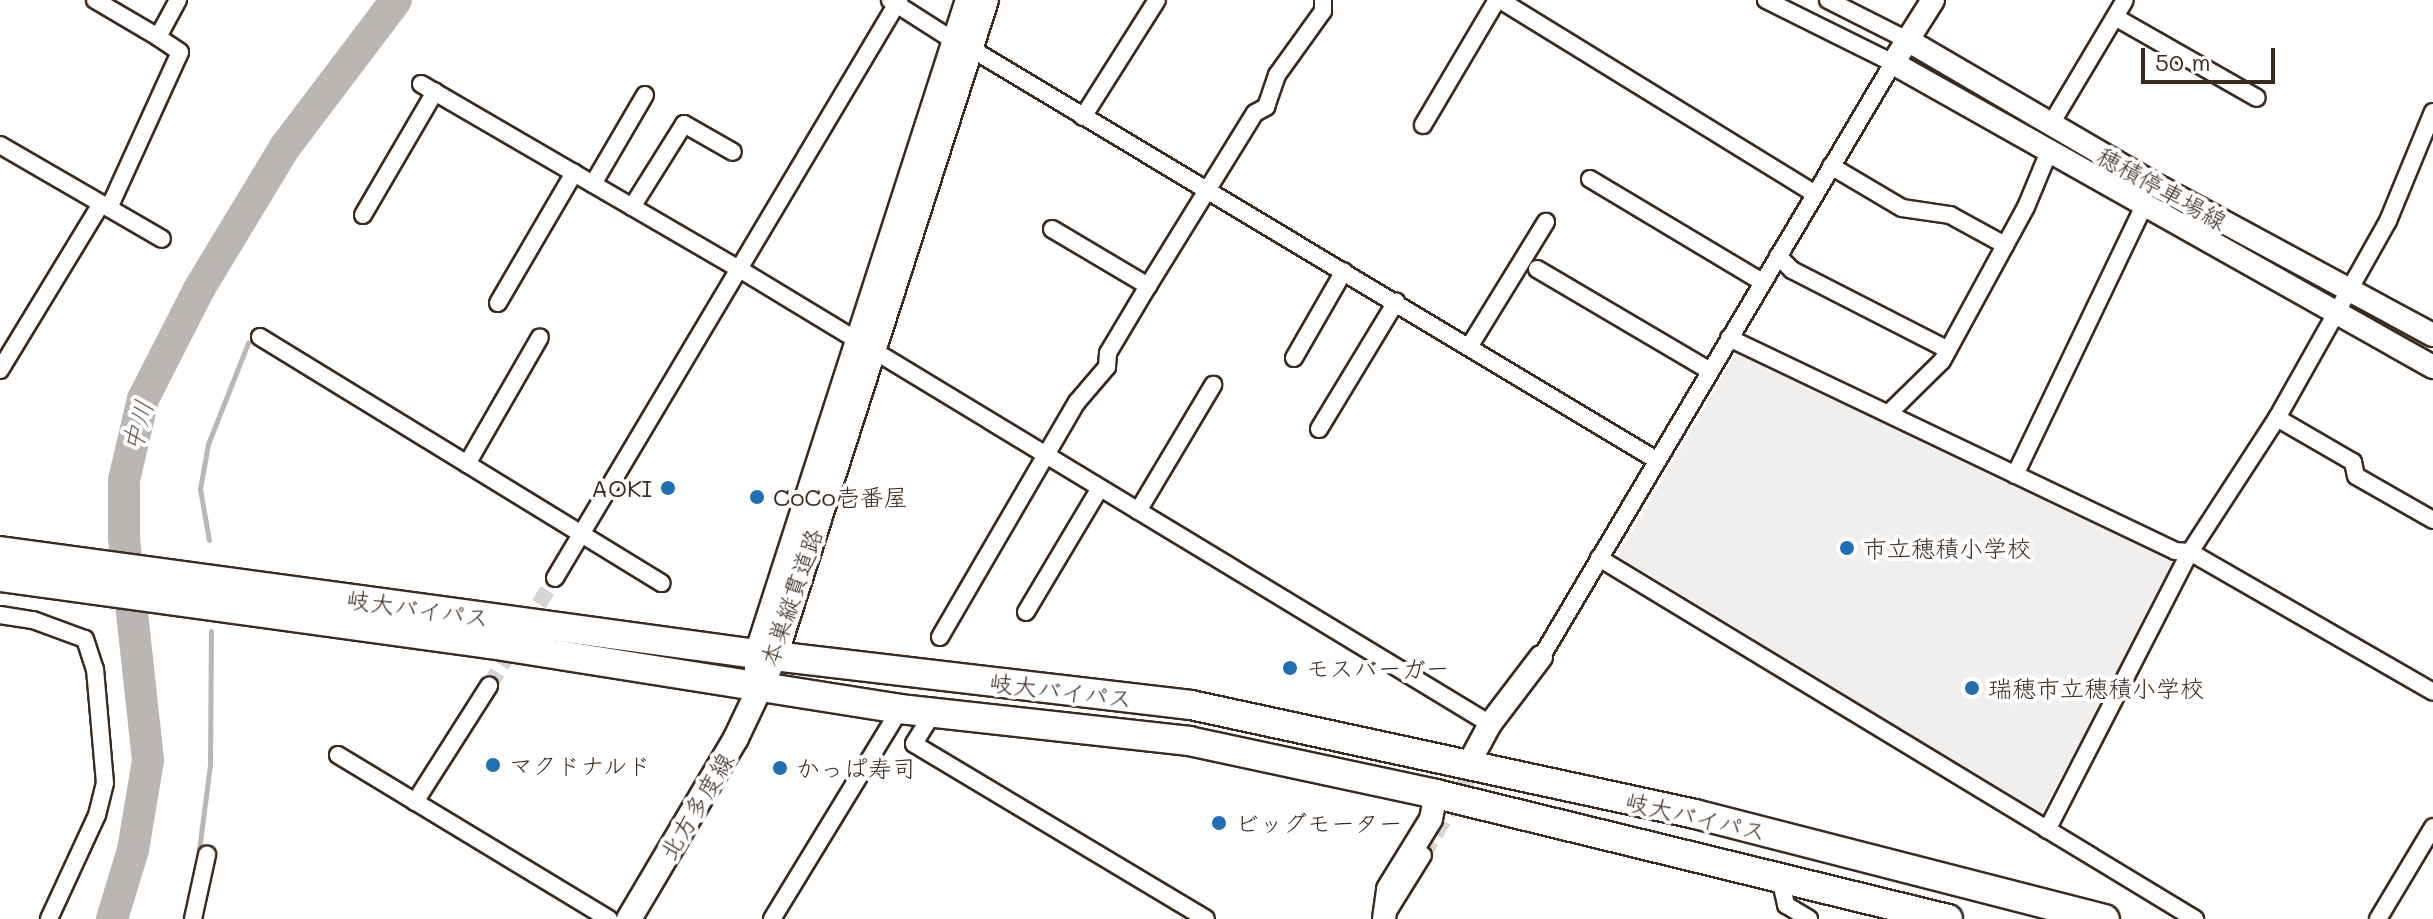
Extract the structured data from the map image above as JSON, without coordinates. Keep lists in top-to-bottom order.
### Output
{
  "streets": {
    "highway": ["岐大バイパス"],
    "main road": ["穂積停車場線", "本巣縦貫道路", "北方多度線"]
  },
  "crossings": [
    ["本巣縦貫道路", "岐大バイパス"],
    ["本巣縦貫道路", "北方多度線"],
    ["岐大バイパス", "北方多度線"]
  ],
  "water": ["中川"],
  "places": [
    "AOKI",
    "CoCo壱番屋",
    "市立穂積小学校",
    "モスバーガー",
    "瑞穂市立穂積小学校",
    "マクドナルド",
    "かっぱ寿司",
    "ビッグモーター"
  ],
  "scale_bar": "50 m"
}
